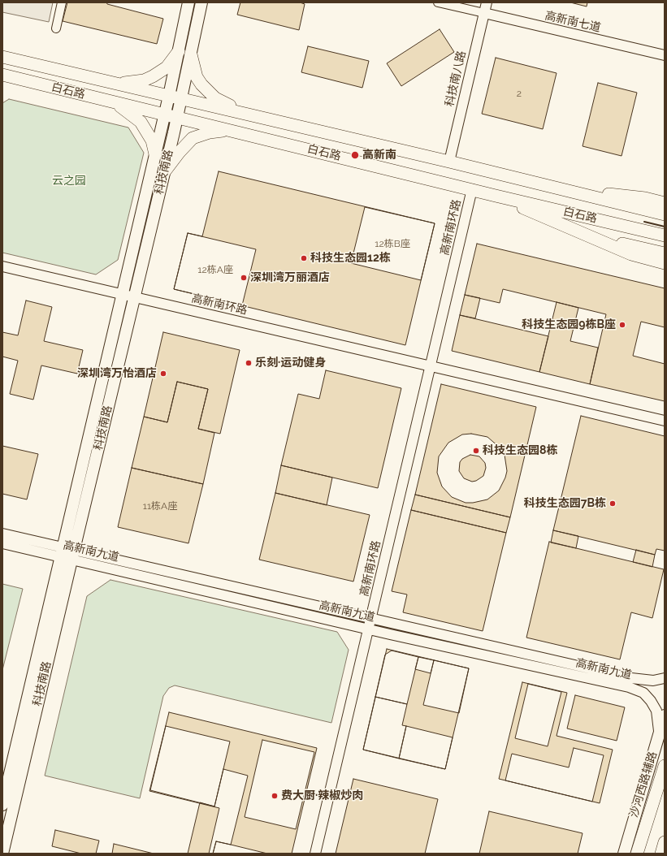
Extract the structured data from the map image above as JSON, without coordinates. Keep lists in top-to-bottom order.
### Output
{
  "streets": {
    "main road": ["白石路", "科技南路", "沙河西路辅路"],
    "street": [
      "高新南七道",
      "科技南八路",
      "高新南环路",
      "高新南九道"
    ]
  },
  "crossings": [
    ["高新南七道", "科技南八路"],
    ["科技南八路", "白石路"],
    ["白石路", "科技南路"],
    ["白石路", "高新南环路"],
    ["科技南路", "高新南环路"],
    ["科技南路", "高新南九道"],
    ["高新南环路", "高新南九道"],
    ["高新南九道", "沙河西路辅路"]
  ],
  "parks": ["云之园"],
  "places": [
    "高新南",
    "科技生态园12栋",
    "深圳湾万丽酒店",
    "科技生态园9栋B座",
    "乐刻·运动健身",
    "深圳湾万怡酒店",
    "科技生态园8栋",
    "科技生态园7B栋",
    "费大厨·辣椒炒肉"
  ],
  "house_numbers": [
    "2",
    "12栋B座",
    "12栋A座",
    "11栋A座"
  ]
}
